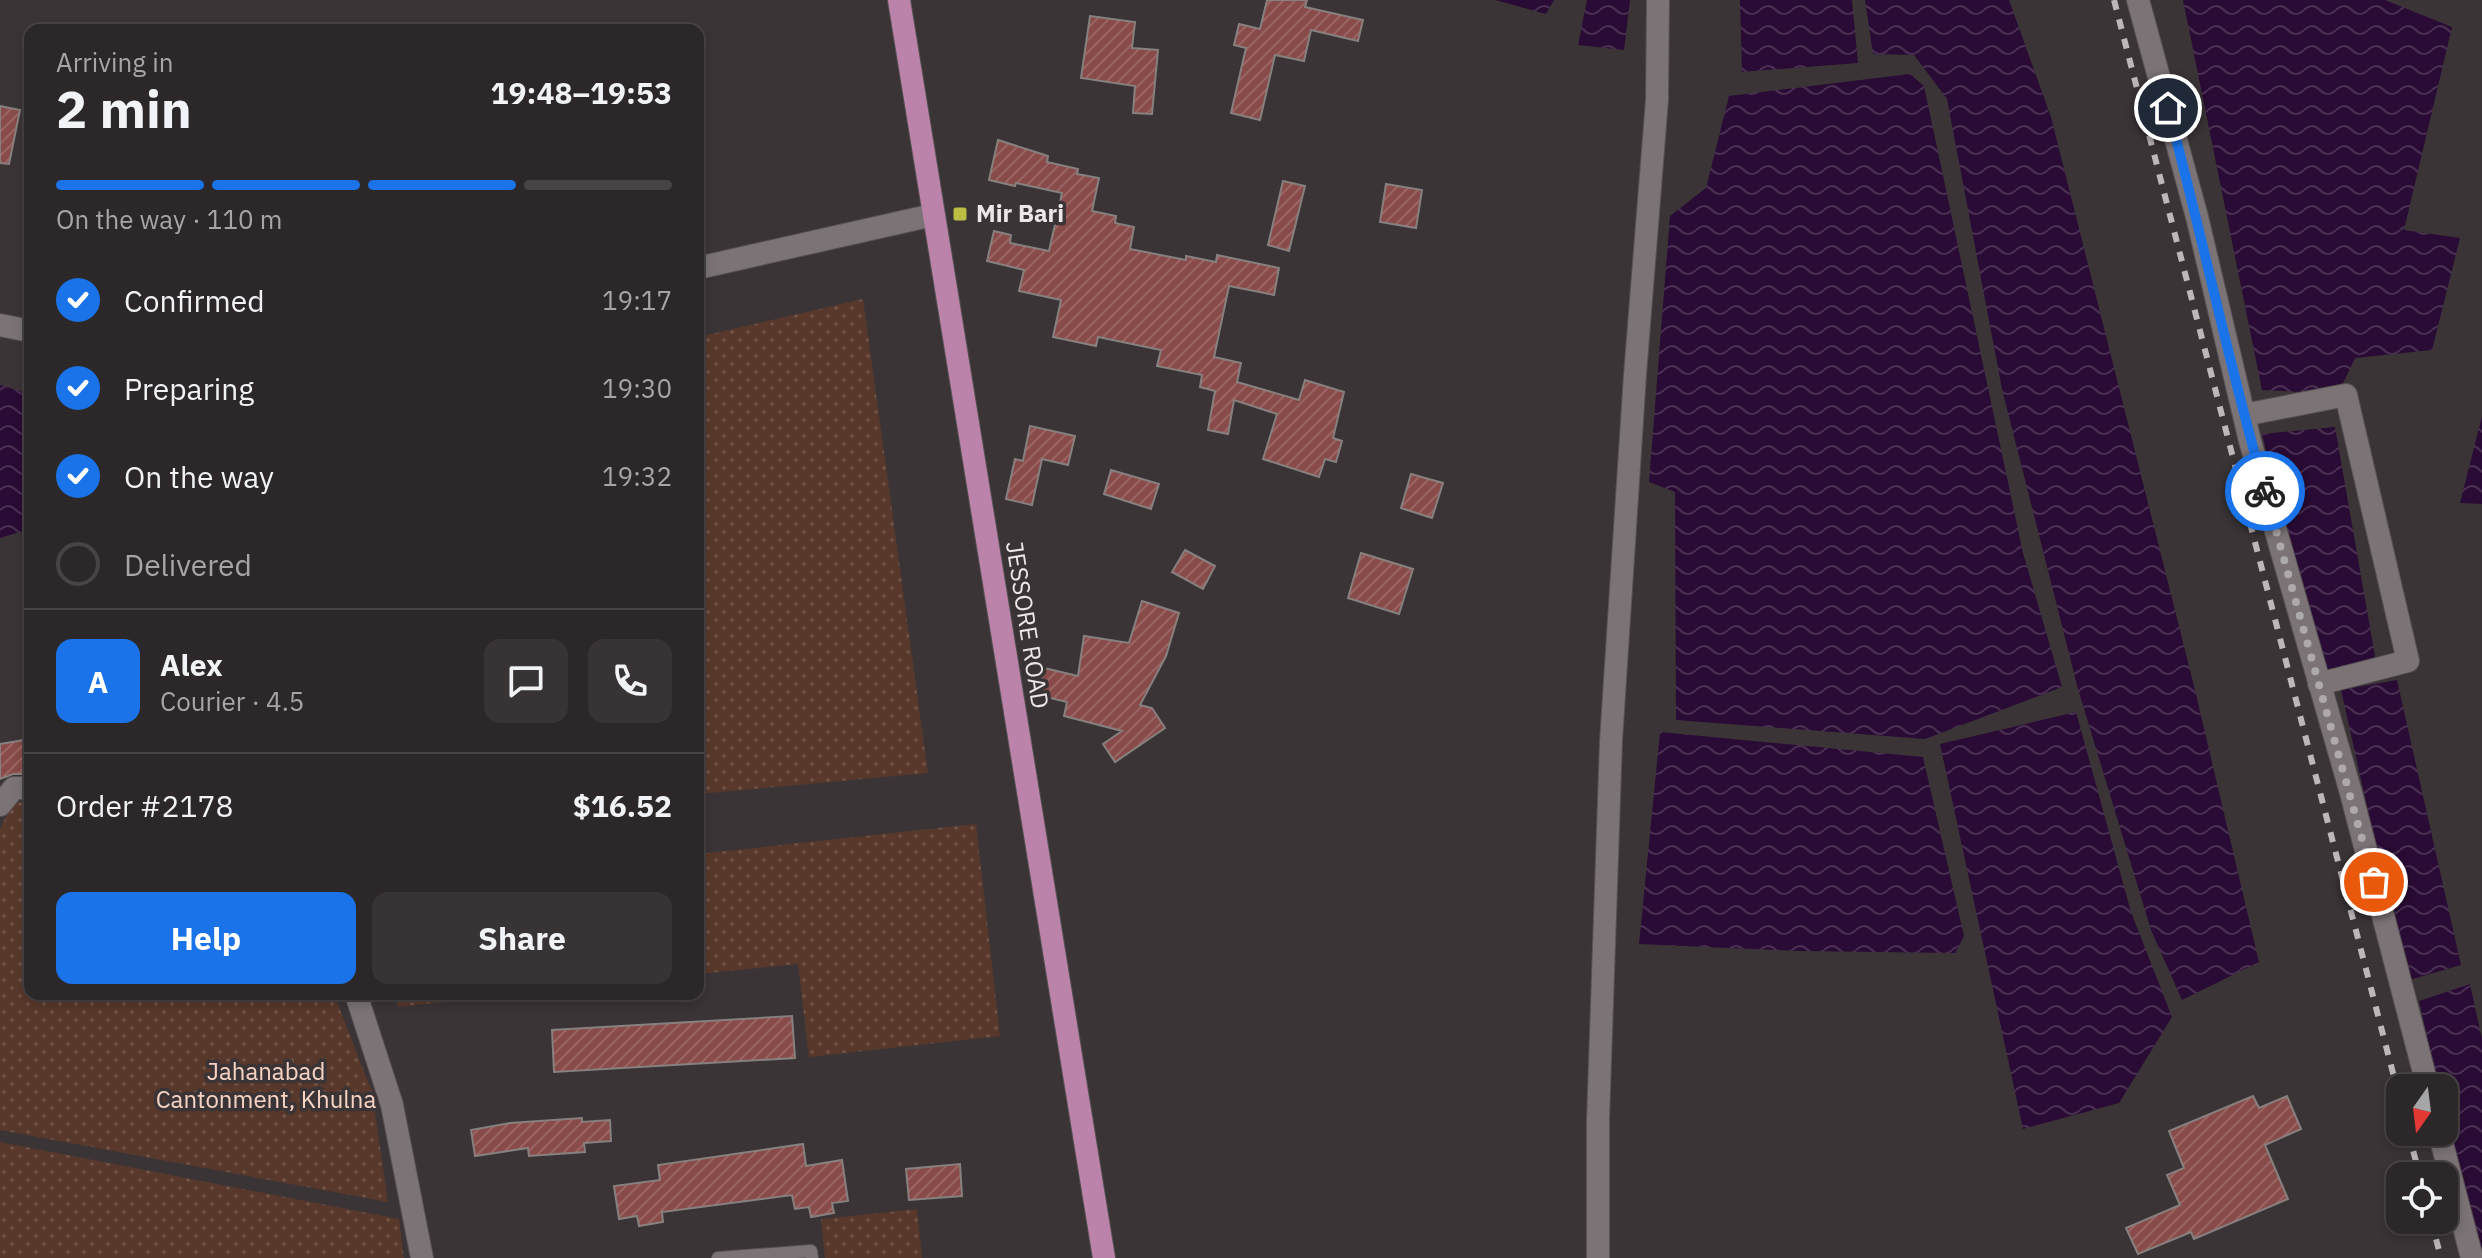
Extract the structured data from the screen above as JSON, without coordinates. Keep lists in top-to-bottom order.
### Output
{
  "streets": {
    "highway": ["JESSORE ROAD"]
  },
  "parks": ["Jahanabad Cantonment, Khulna"],
  "places": {
    "transit": ["Mir Bari"]
  },
  "north": "bottom",
  "page": {
    "heading": ["2 min", "Arriving in", "19:48–19:53"],
    "panel": [
      "Alex",
      "Courier · 4.5",
      "Order #2178",
      "$16.52"
    ],
    "bar": "On the way · 110 m",
    "list": [
      ["Confirmed", "19:17"],
      ["Preparing", "19:30"],
      ["On the way", "19:32"],
      "Delivered"
    ],
    "round": "A",
    "buttons": ["Help", "Share"]
  }
}
